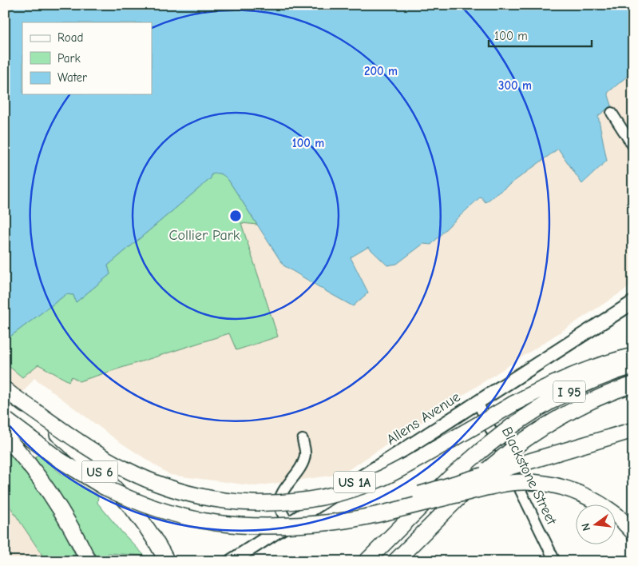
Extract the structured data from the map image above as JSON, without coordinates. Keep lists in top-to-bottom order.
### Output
{
  "streets": {
    "highway": ["I 95", "US 6"],
    "main road": ["Allens Avenue", "US 1A"],
    "street": ["Blackstone Street"]
  },
  "crossings": [
    ["Allens Avenue", "Blackstone Street"]
  ],
  "parks": ["Collier Park"],
  "legend": ["Road", "Park", "Water"],
  "scale_bar": "100 m",
  "north": "left",
  "rings": ["200 m", "300 m", "100 m"]
}
